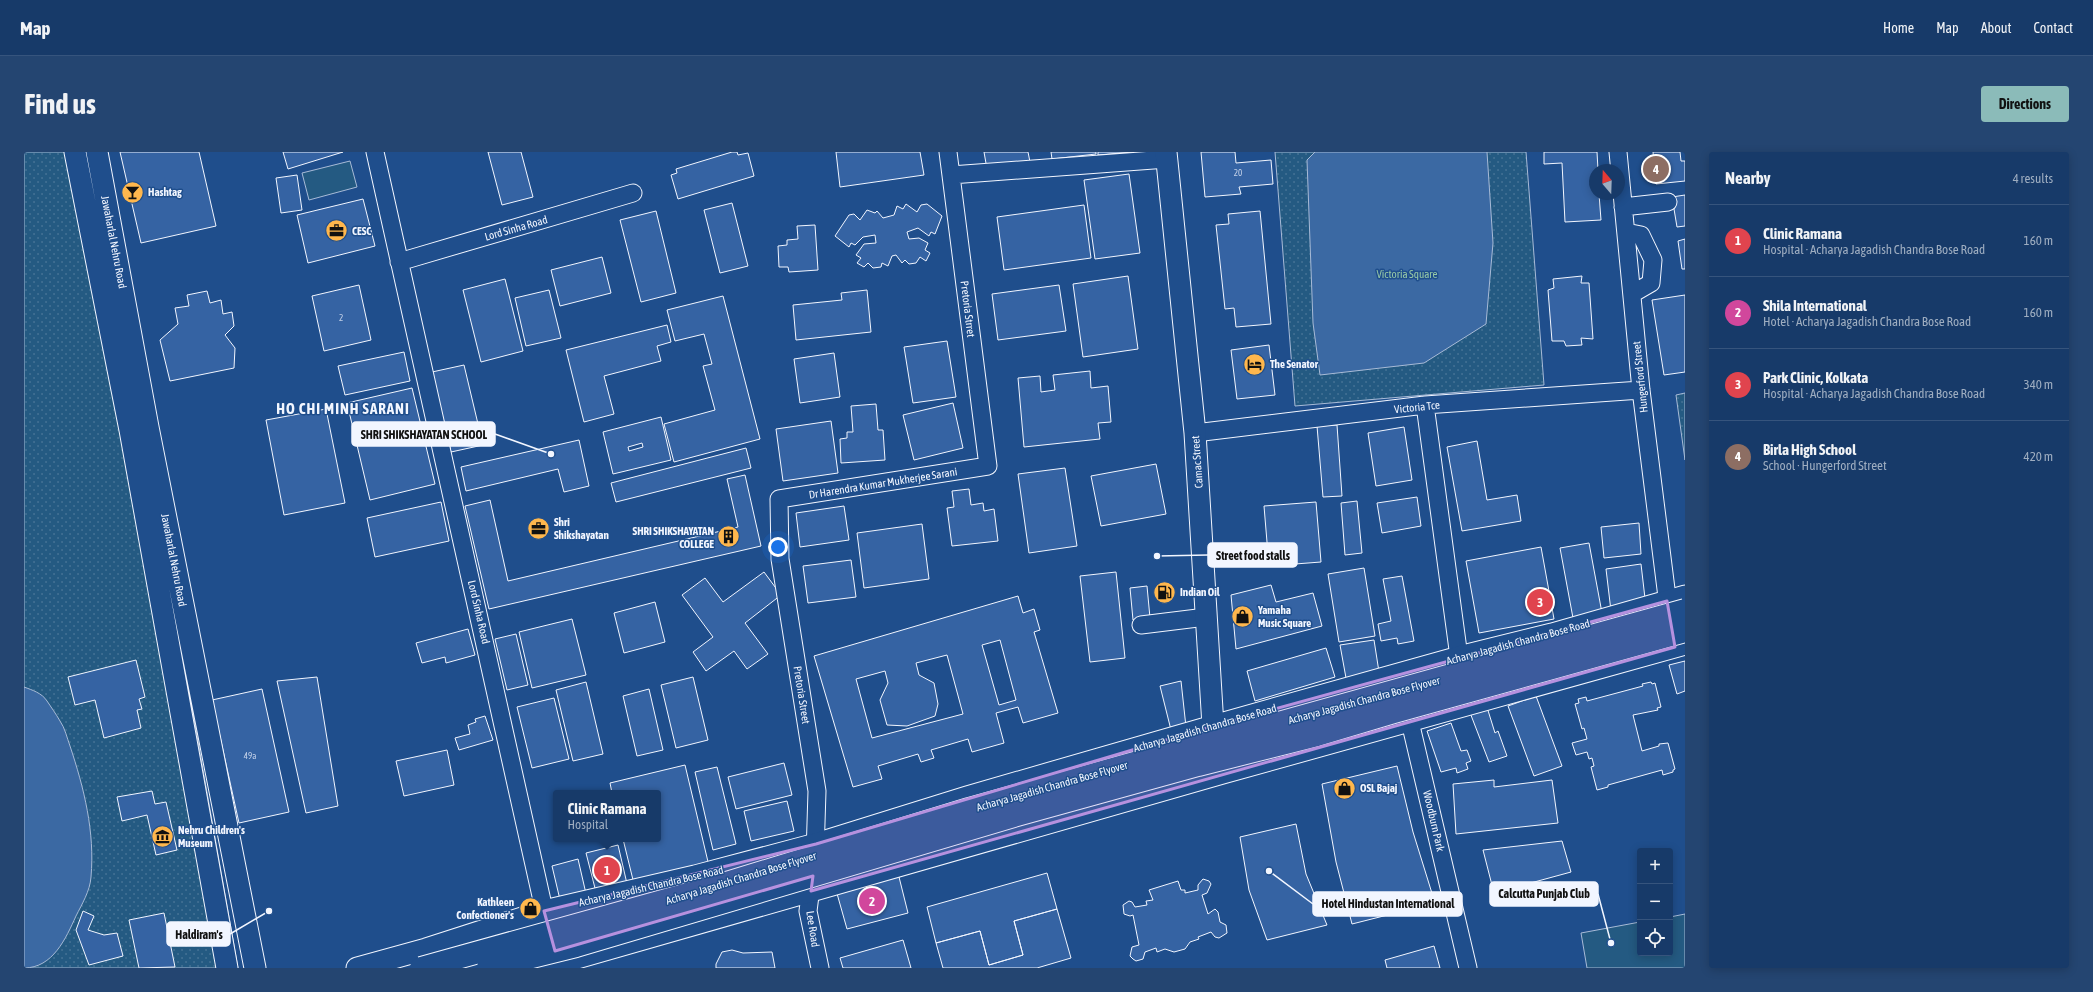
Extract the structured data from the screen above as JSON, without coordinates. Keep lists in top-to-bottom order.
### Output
{
  "streets": {
    "highway": ["Acharya Jagadish Chandra Bose Flyover"],
    "main road": ["Jawaharlal Nehru Road", "Camac Street", "Acharya Jagadish Chandra Bose Road"],
    "street": [
      "Lord Sinha Road",
      "Pretoria Strret",
      "Hungerford Street",
      "Victoria Tce",
      "Dr Harendra Kumar Mukherjee Sarani",
      "Pretoria Street",
      "Woodburn Park",
      "Lee Road"
    ]
  },
  "crossings": [
    ["Lord Sinha Road", "Acharya Jagadish Chandra Bose Road"],
    ["Pretoria Strret", "Dr Harendra Kumar Mukherjee Sarani"],
    ["Hungerford Street", "Victoria Tce"],
    ["Hungerford Street", "Acharya Jagadish Chandra Bose Road"],
    ["Hungerford Street", "Acharya Jagadish Chandra Bose Flyover"],
    ["Victoria Tce", "Camac Street"],
    ["Camac Street", "Acharya Jagadish Chandra Bose Road"],
    ["Dr Harendra Kumar Mukherjee Sarani", "Pretoria Street"],
    ["Acharya Jagadish Chandra Bose Road", "Pretoria Street"],
    ["Acharya Jagadish Chandra Bose Road", "Acharya Jagadish Chandra Bose Flyover"],
    ["Acharya Jagadish Chandra Bose Road", "Woodburn Park"],
    ["Pretoria Street", "Lee Road"]
  ],
  "districts": ["HO CHI MINH SARANI"],
  "parks": ["Victoria Square"],
  "places": {
    "bar": ["Hashtag"],
    "office": ["CESC", "Shri Shikshayatan"],
    "hotel": ["The Senator"],
    "other": [
      "SHRI SHIKSHAYATAN SCHOOL",
      "Street food stalls",
      "Hotel Hindustan International",
      "Haldiram's",
      "Calcutta Punjab Club"
    ],
    "building": ["SHRI SHIKSHAYATAN COLLEGE"],
    "fuel station": ["Indian Oil"],
    "shop": ["Yamaha Music Square", "OSL Bajaj", "Kathleen Confectioner's"],
    "museum": ["Nehru Children's Museum"]
  },
  "house_numbers": ["20", "2", "49a"],
  "north": "top",
  "page": {
    "header": "Map",
    "nav": [
      "Home",
      "Map",
      "About",
      "Contact"
    ],
    "buttons": "Directions",
    "title": "Find us",
    "heading": ["Nearby", "4 results"],
    "pins": [
      "4",
      "3",
      "1",
      "2"
    ],
    "list": [
      {
        "mark": "1",
        "name": "Clinic Ramana",
        "note": "Hospital · Acharya Jagadish Chandra Bose Road",
        "value": "160 m"
      },
      {
        "mark": "2",
        "name": "Shila International",
        "note": "Hotel · Acharya Jagadish Chandra Bose Road",
        "value": "160 m"
      },
      {
        "mark": "3",
        "name": "Park Clinic, Kolkata",
        "note": "Hospital · Acharya Jagadish Chandra Bose Road",
        "value": "340 m"
      },
      {
        "mark": "4",
        "name": "Birla High School",
        "note": "School · Hungerford Street",
        "value": "420 m"
      }
    ],
    "popup": ["Clinic Ramana", "Hospital"],
    "map_buttons": ["+", "−"]
  }
}
